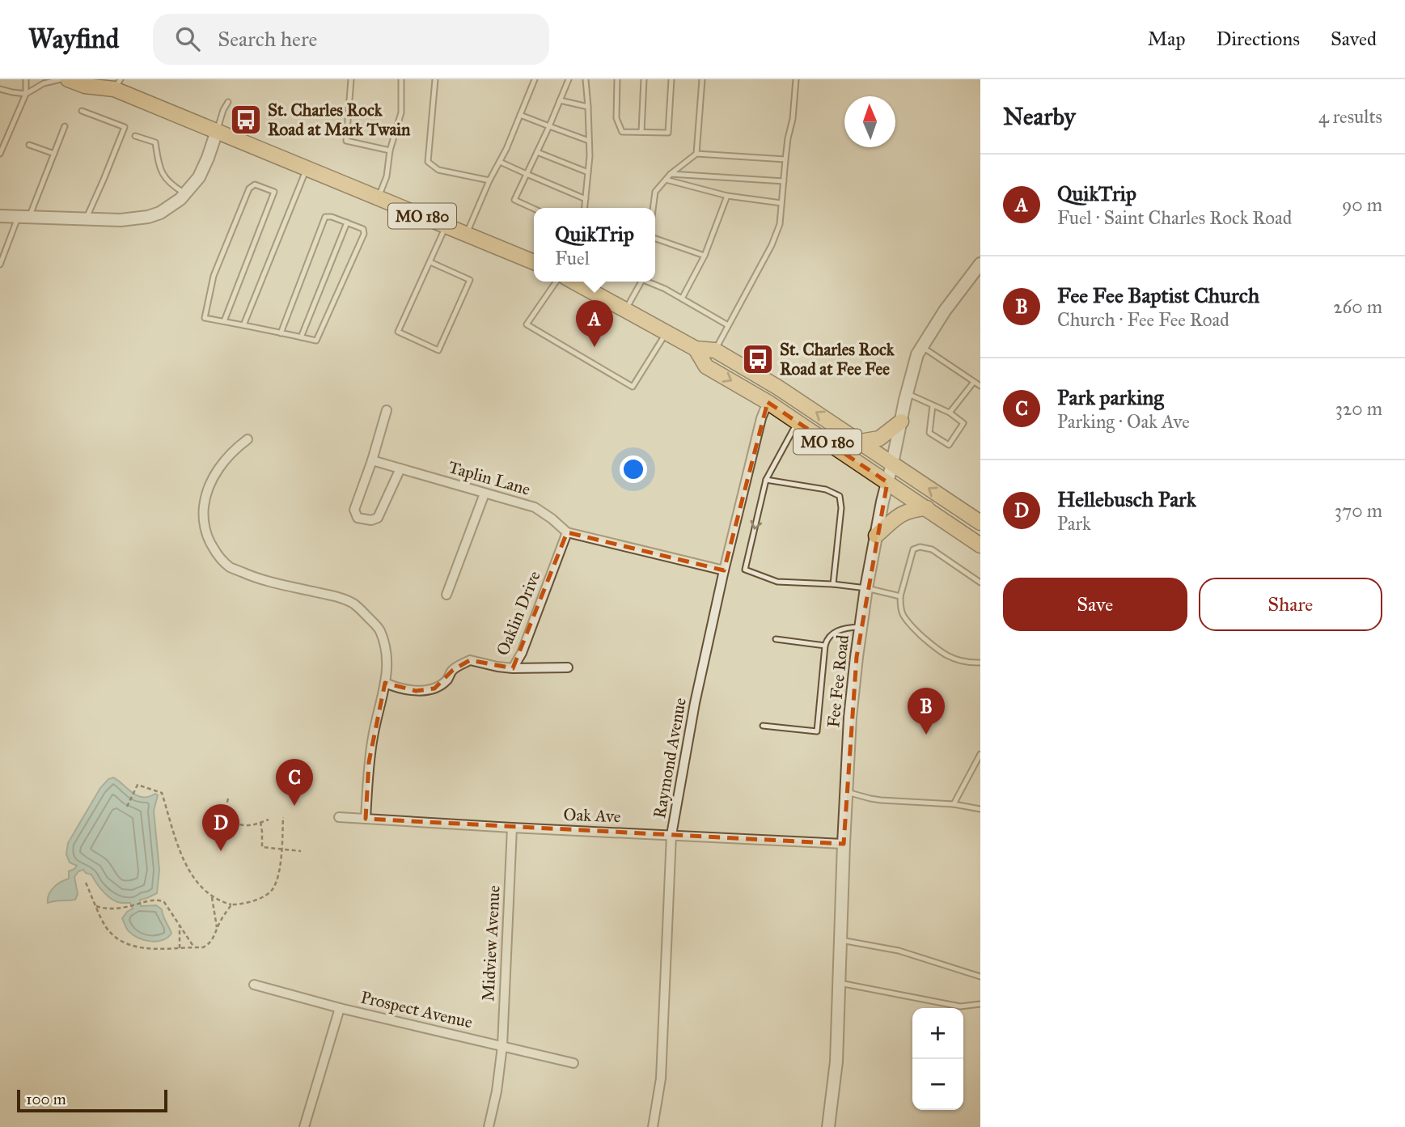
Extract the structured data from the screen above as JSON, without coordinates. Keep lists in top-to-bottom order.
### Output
{
  "streets": {
    "main road": ["MO 180"],
    "street": [
      "Taplin Lane",
      "Oaklin Drive",
      "Fee Fee Road",
      "Raymond Avenue",
      "Oak Ave",
      "Midview Avenue",
      "Prospect Avenue"
    ]
  },
  "crossings": [
    ["MO 180", "Fee Fee Road"],
    ["MO 180", "Raymond Avenue"],
    ["Taplin Lane", "Oaklin Drive"],
    ["Taplin Lane", "Raymond Avenue"],
    ["Fee Fee Road", "Oak Ave"],
    ["Raymond Avenue", "Oak Ave"],
    ["Oak Ave", "Midview Avenue"],
    ["Midview Avenue", "Prospect Avenue"]
  ],
  "places": {
    "bus stop": ["St. Charles Rock Road at Mark Twain", "St. Charles Rock Road at Fee Fee"]
  },
  "scale_bar": "100 m",
  "north": "top",
  "page": {
    "header": "Wayfind",
    "search": "Search here",
    "nav": ["Map", "Directions", "Saved"],
    "heading": ["Nearby", "4 results"],
    "list": [
      {
        "mark": "A",
        "name": "QuikTrip",
        "note": "Fuel · Saint Charles Rock Road",
        "value": "90 m"
      },
      {
        "mark": "B",
        "name": "Fee Fee Baptist Church",
        "note": "Church · Fee Fee Road",
        "value": "260 m"
      },
      {
        "mark": "C",
        "name": "Park parking",
        "note": "Parking · Oak Ave",
        "value": "320 m"
      },
      {
        "mark": "D",
        "name": "Hellebusch Park",
        "note": "Park",
        "value": "370 m"
      }
    ],
    "popup": ["QuikTrip", "Fuel"],
    "pins": [
      "A",
      "B",
      "C",
      "D"
    ],
    "buttons": ["Save", "Share"],
    "map_buttons": ["+", "−"],
    "scale": "100 m"
  }
}
